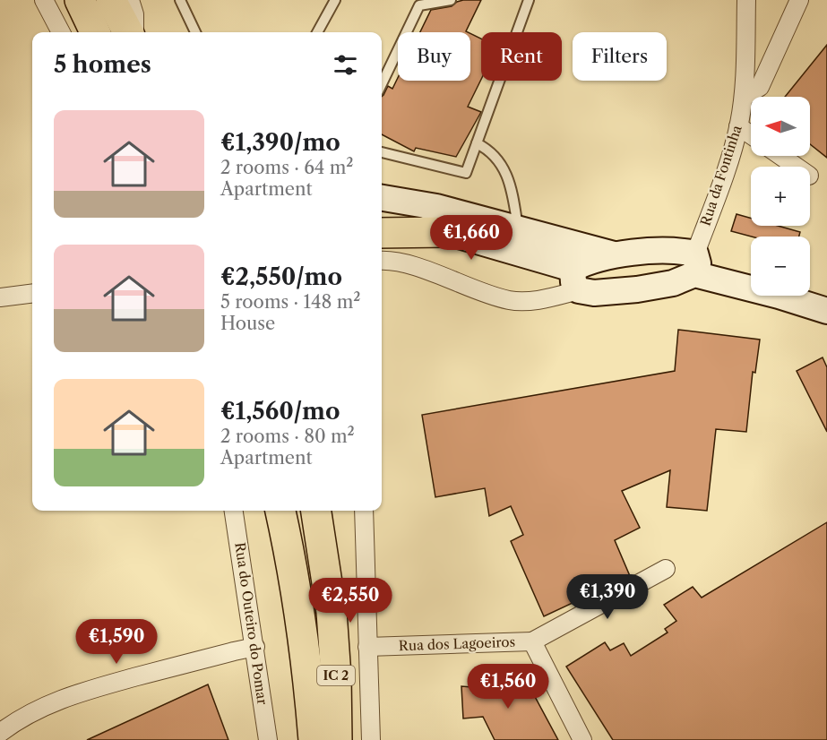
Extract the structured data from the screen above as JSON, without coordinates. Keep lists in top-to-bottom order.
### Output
{
  "streets": {
    "highway": ["IC 2"],
    "street": ["Rua da Fontinha", "Rua do Outeiro do Pomar", "Rua dos Lagoeiros"]
  },
  "north": "left",
  "page": {
    "chip": ["Buy", "Rent", "Filters"],
    "heading": "5 homes",
    "map_buttons": ["+", "−"],
    "list": [
      {
        "name": "€1,390/mo",
        "note": "2 rooms · 64 m² · Apartment"
      },
      {
        "name": "€2,550/mo",
        "note": "5 rooms · 148 m² · House"
      },
      {
        "name": "€1,560/mo",
        "note": "2 rooms · 80 m² · Apartment"
      }
    ],
    "price": [
      "€1,660",
      "€1,390",
      "€2,550",
      "€1,590",
      "€1,560"
    ]
  }
}
